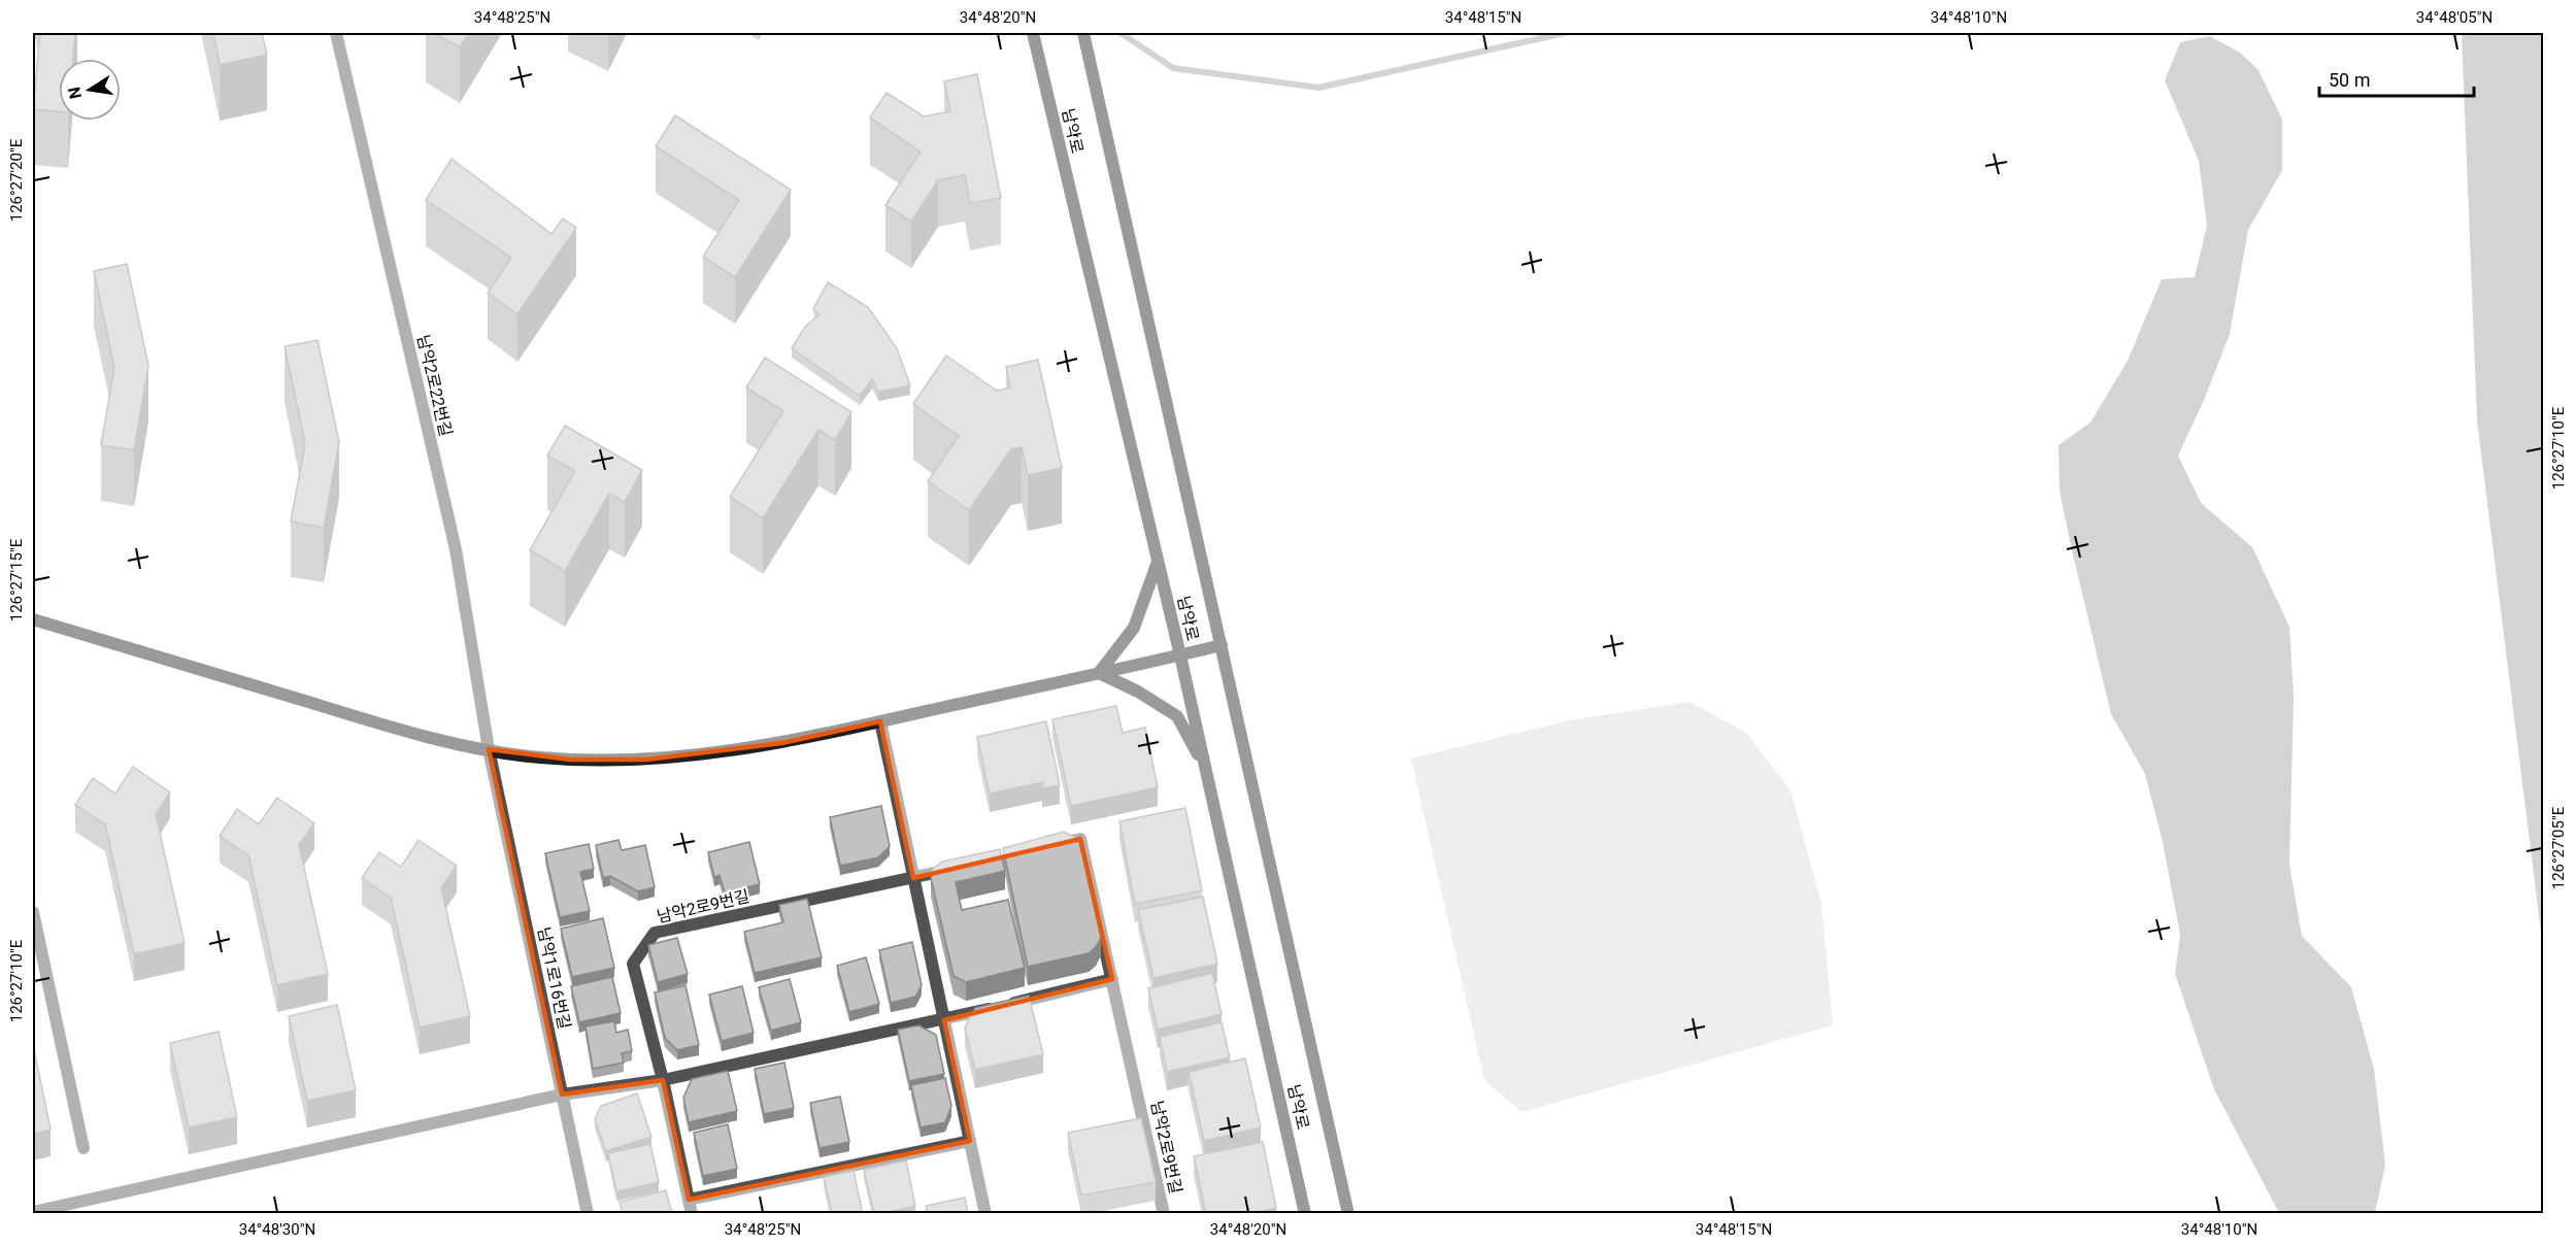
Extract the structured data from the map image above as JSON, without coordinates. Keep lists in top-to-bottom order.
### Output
{
  "streets": {
    "street": [
      "남악로",
      "남악2로22번길",
      "남악2로9번길",
      "남악1로16번길"
    ]
  },
  "crossings": [
    ["남악2로22번길", "남악1로16번길"]
  ],
  "scale_bar": "50 m",
  "north": "left",
  "coordinates": [
    "34°48'25\"N",
    "34°48'20\"N",
    "34°48'15\"N",
    "34°48'10\"N",
    "34°48'05\"N",
    "126°27'20\"E",
    "126°27'10\"E",
    "126°27'15\"E",
    "126°27'05\"E",
    "34°48'30\"N"
  ]
}
